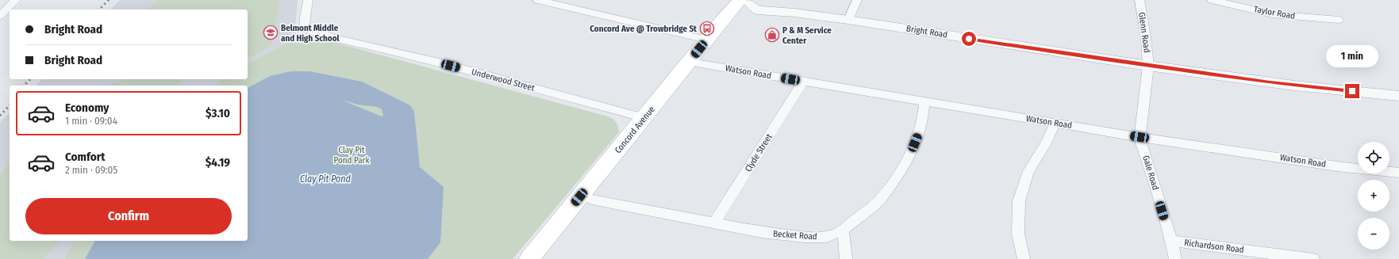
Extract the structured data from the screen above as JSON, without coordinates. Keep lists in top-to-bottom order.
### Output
{
  "streets": {
    "main road": ["Concord Avenue"],
    "street": [
      "Taylor Road",
      "Bright Road",
      "Glenn Road",
      "Watson Road",
      "Underwood Street",
      "Clyde Street",
      "Gale Road",
      "Becket Road",
      "Richardson Road"
    ]
  },
  "crossings": [
    ["Bright Road", "Glenn Road"],
    ["Bright Road", "Concord Avenue"],
    ["Bright Road", "Gale Road"],
    ["Glenn Road", "Gale Road"],
    ["Watson Road", "Concord Avenue"],
    ["Watson Road", "Clyde Street"],
    ["Watson Road", "Gale Road"],
    ["Watson Road", "Becket Road"],
    ["Underwood Street", "Concord Avenue"],
    ["Concord Avenue", "Becket Road"],
    ["Clyde Street", "Becket Road"],
    ["Gale Road", "Richardson Road"]
  ],
  "water": ["Clay Pit Pond"],
  "parks": ["Clay Pit Pond Park"],
  "places": {
    "bus stop": ["Concord Ave @ Trowbridge St"],
    "school or university": ["Belmont Middle and High School"],
    "shop": ["P & M Service Center"]
  },
  "page": {
    "banner": ["Bright Road", "Bright Road"],
    "bubble": "1 min",
    "list": [
      {
        "name": "Economy",
        "note": "1 min · 09:04",
        "value": "$3.10"
      },
      {
        "name": "Comfort",
        "note": "2 min · 09:05",
        "value": "$4.19"
      }
    ],
    "map_buttons": ["+", "−"],
    "buttons": "Confirm"
  }
}
